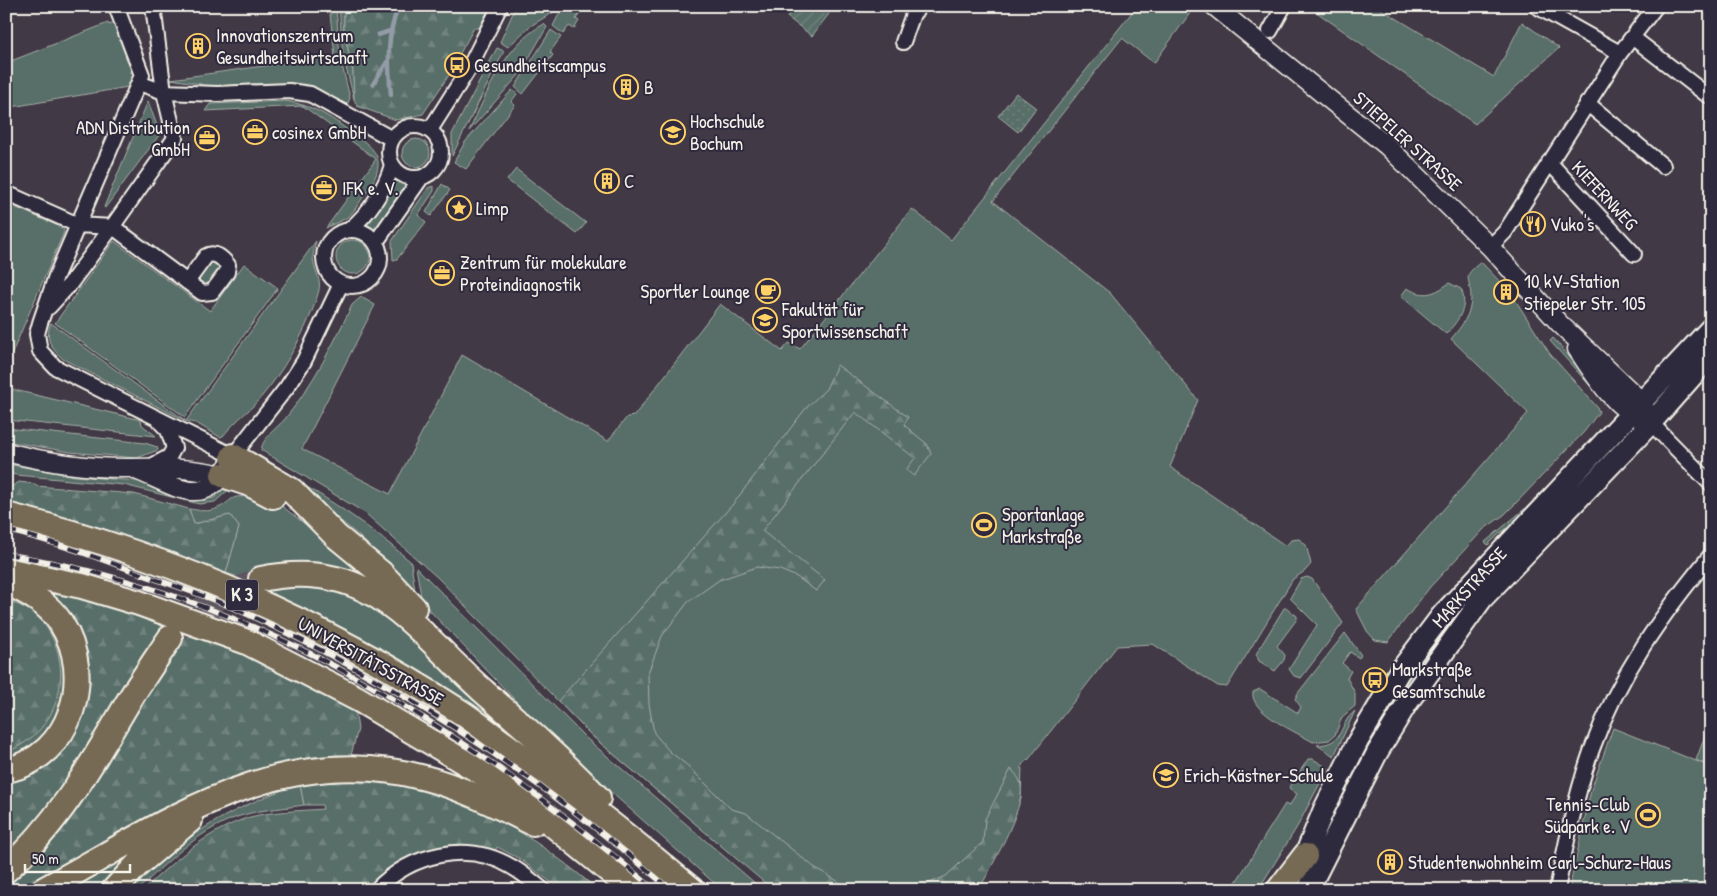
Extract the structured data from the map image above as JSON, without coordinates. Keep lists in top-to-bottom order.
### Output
{
  "streets": {
    "highway": ["K 3", "UNIVERSITÄTSSTRASSE"],
    "main road": ["MARKSTRASSE"],
    "street": ["STIEPELER STRASSE", "KIEFERNWEG"]
  },
  "crossings": [
    ["STIEPELER STRASSE", "KIEFERNWEG"],
    ["STIEPELER STRASSE", "MARKSTRASSE"]
  ],
  "places": {
    "building": [
      "Innovationszentrum Gesundheitswirtschaft",
      "B",
      "C",
      "10 kV-Station Stiepeler Str. 105",
      "Studentenwohnheim Carl-Schurz-Haus"
    ],
    "bus stop": ["Gesundheitscampus", "Markstraße Gesamtschule"],
    "office": [
      "cosinex GmbH",
      "ADN Distribution GmbH",
      "IFK e. V.",
      "Zentrum für molekulare Proteindiagnostik"
    ],
    "school or university": ["Hochschule Bochum", "Fakultät für Sportwissenschaft", "Erich-Kästner-Schule"],
    "place": ["Limp"],
    "restaurant": ["Vuko's"],
    "cafe": ["Sportler Lounge"],
    "sports": ["Sportanlage Markstraße", "Tennis-Club Südpark e. V"]
  },
  "scale_bar": "50 m"
}
